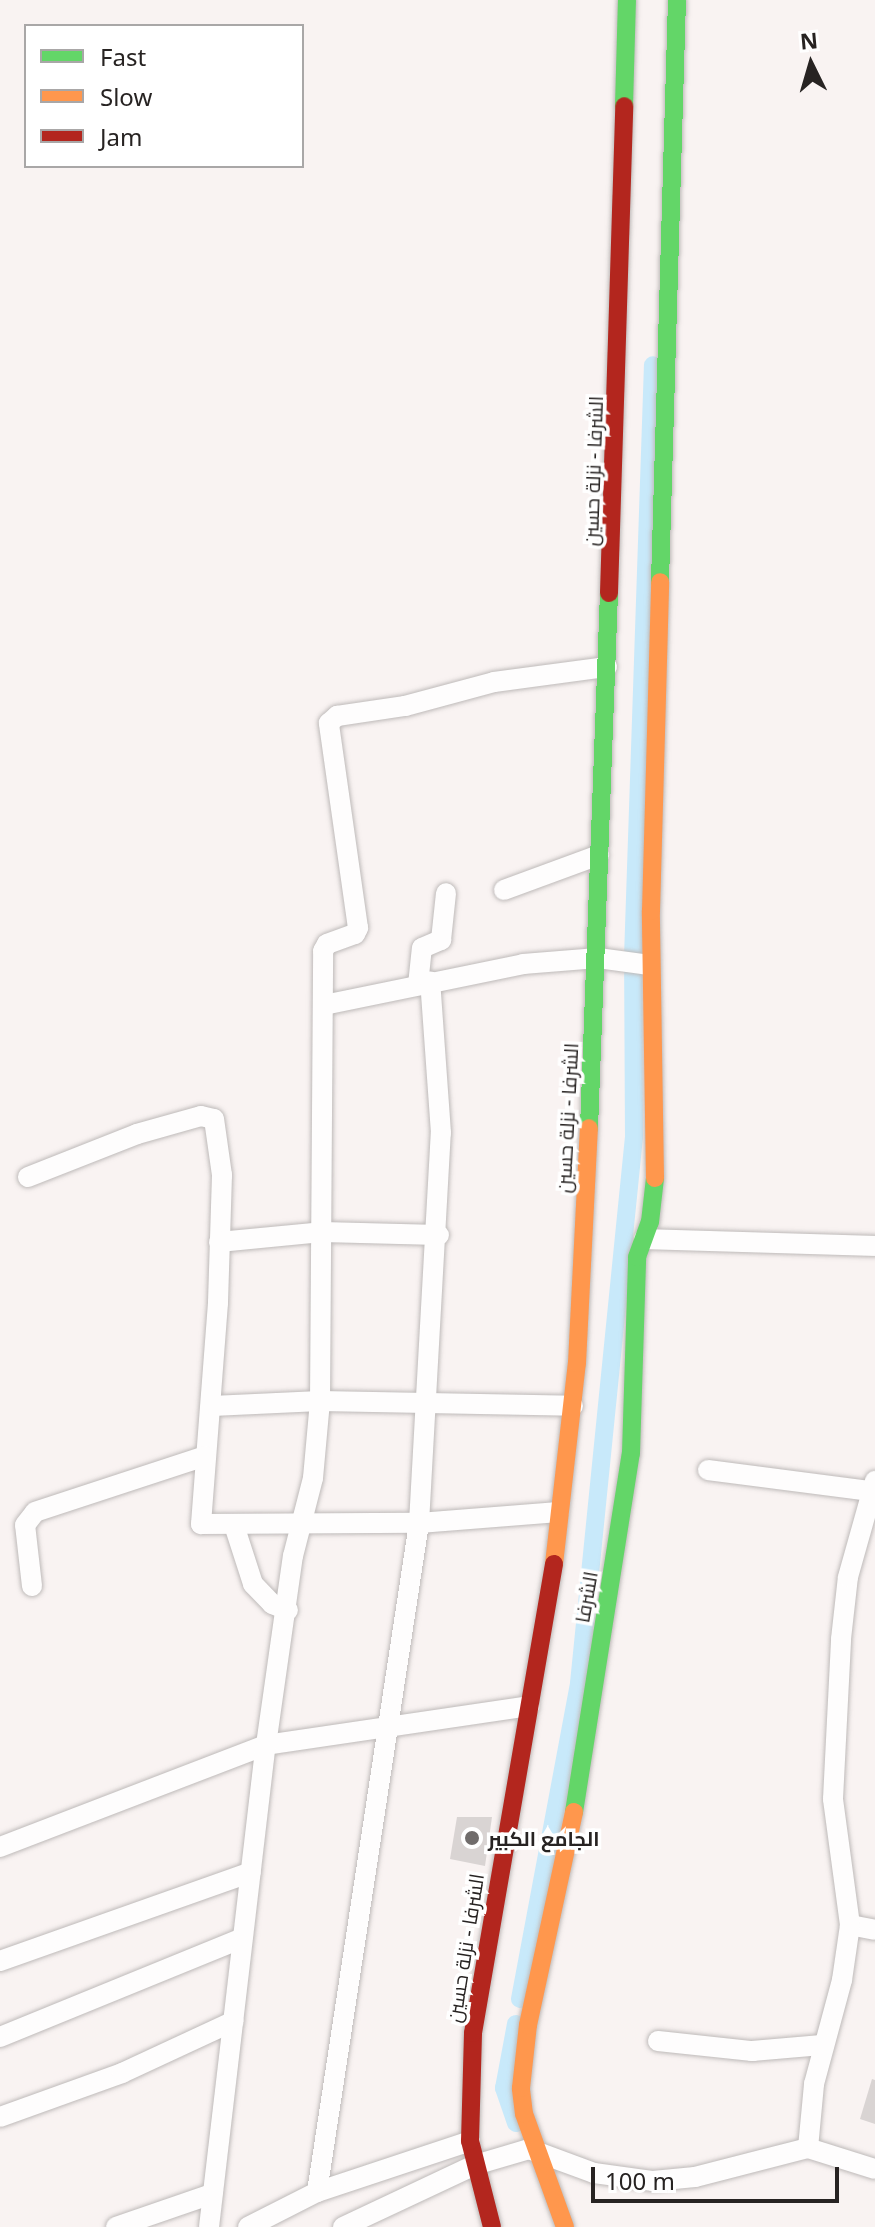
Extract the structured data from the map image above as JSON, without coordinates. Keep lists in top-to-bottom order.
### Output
{
  "streets": {
    "street": ["الشرفا - نزلة حسين", "الشرفا"]
  },
  "places": ["الجامع الكبير"],
  "legend": ["Fast", "Slow", "Jam"],
  "scale_bar": "100 m",
  "north": "top"
}
